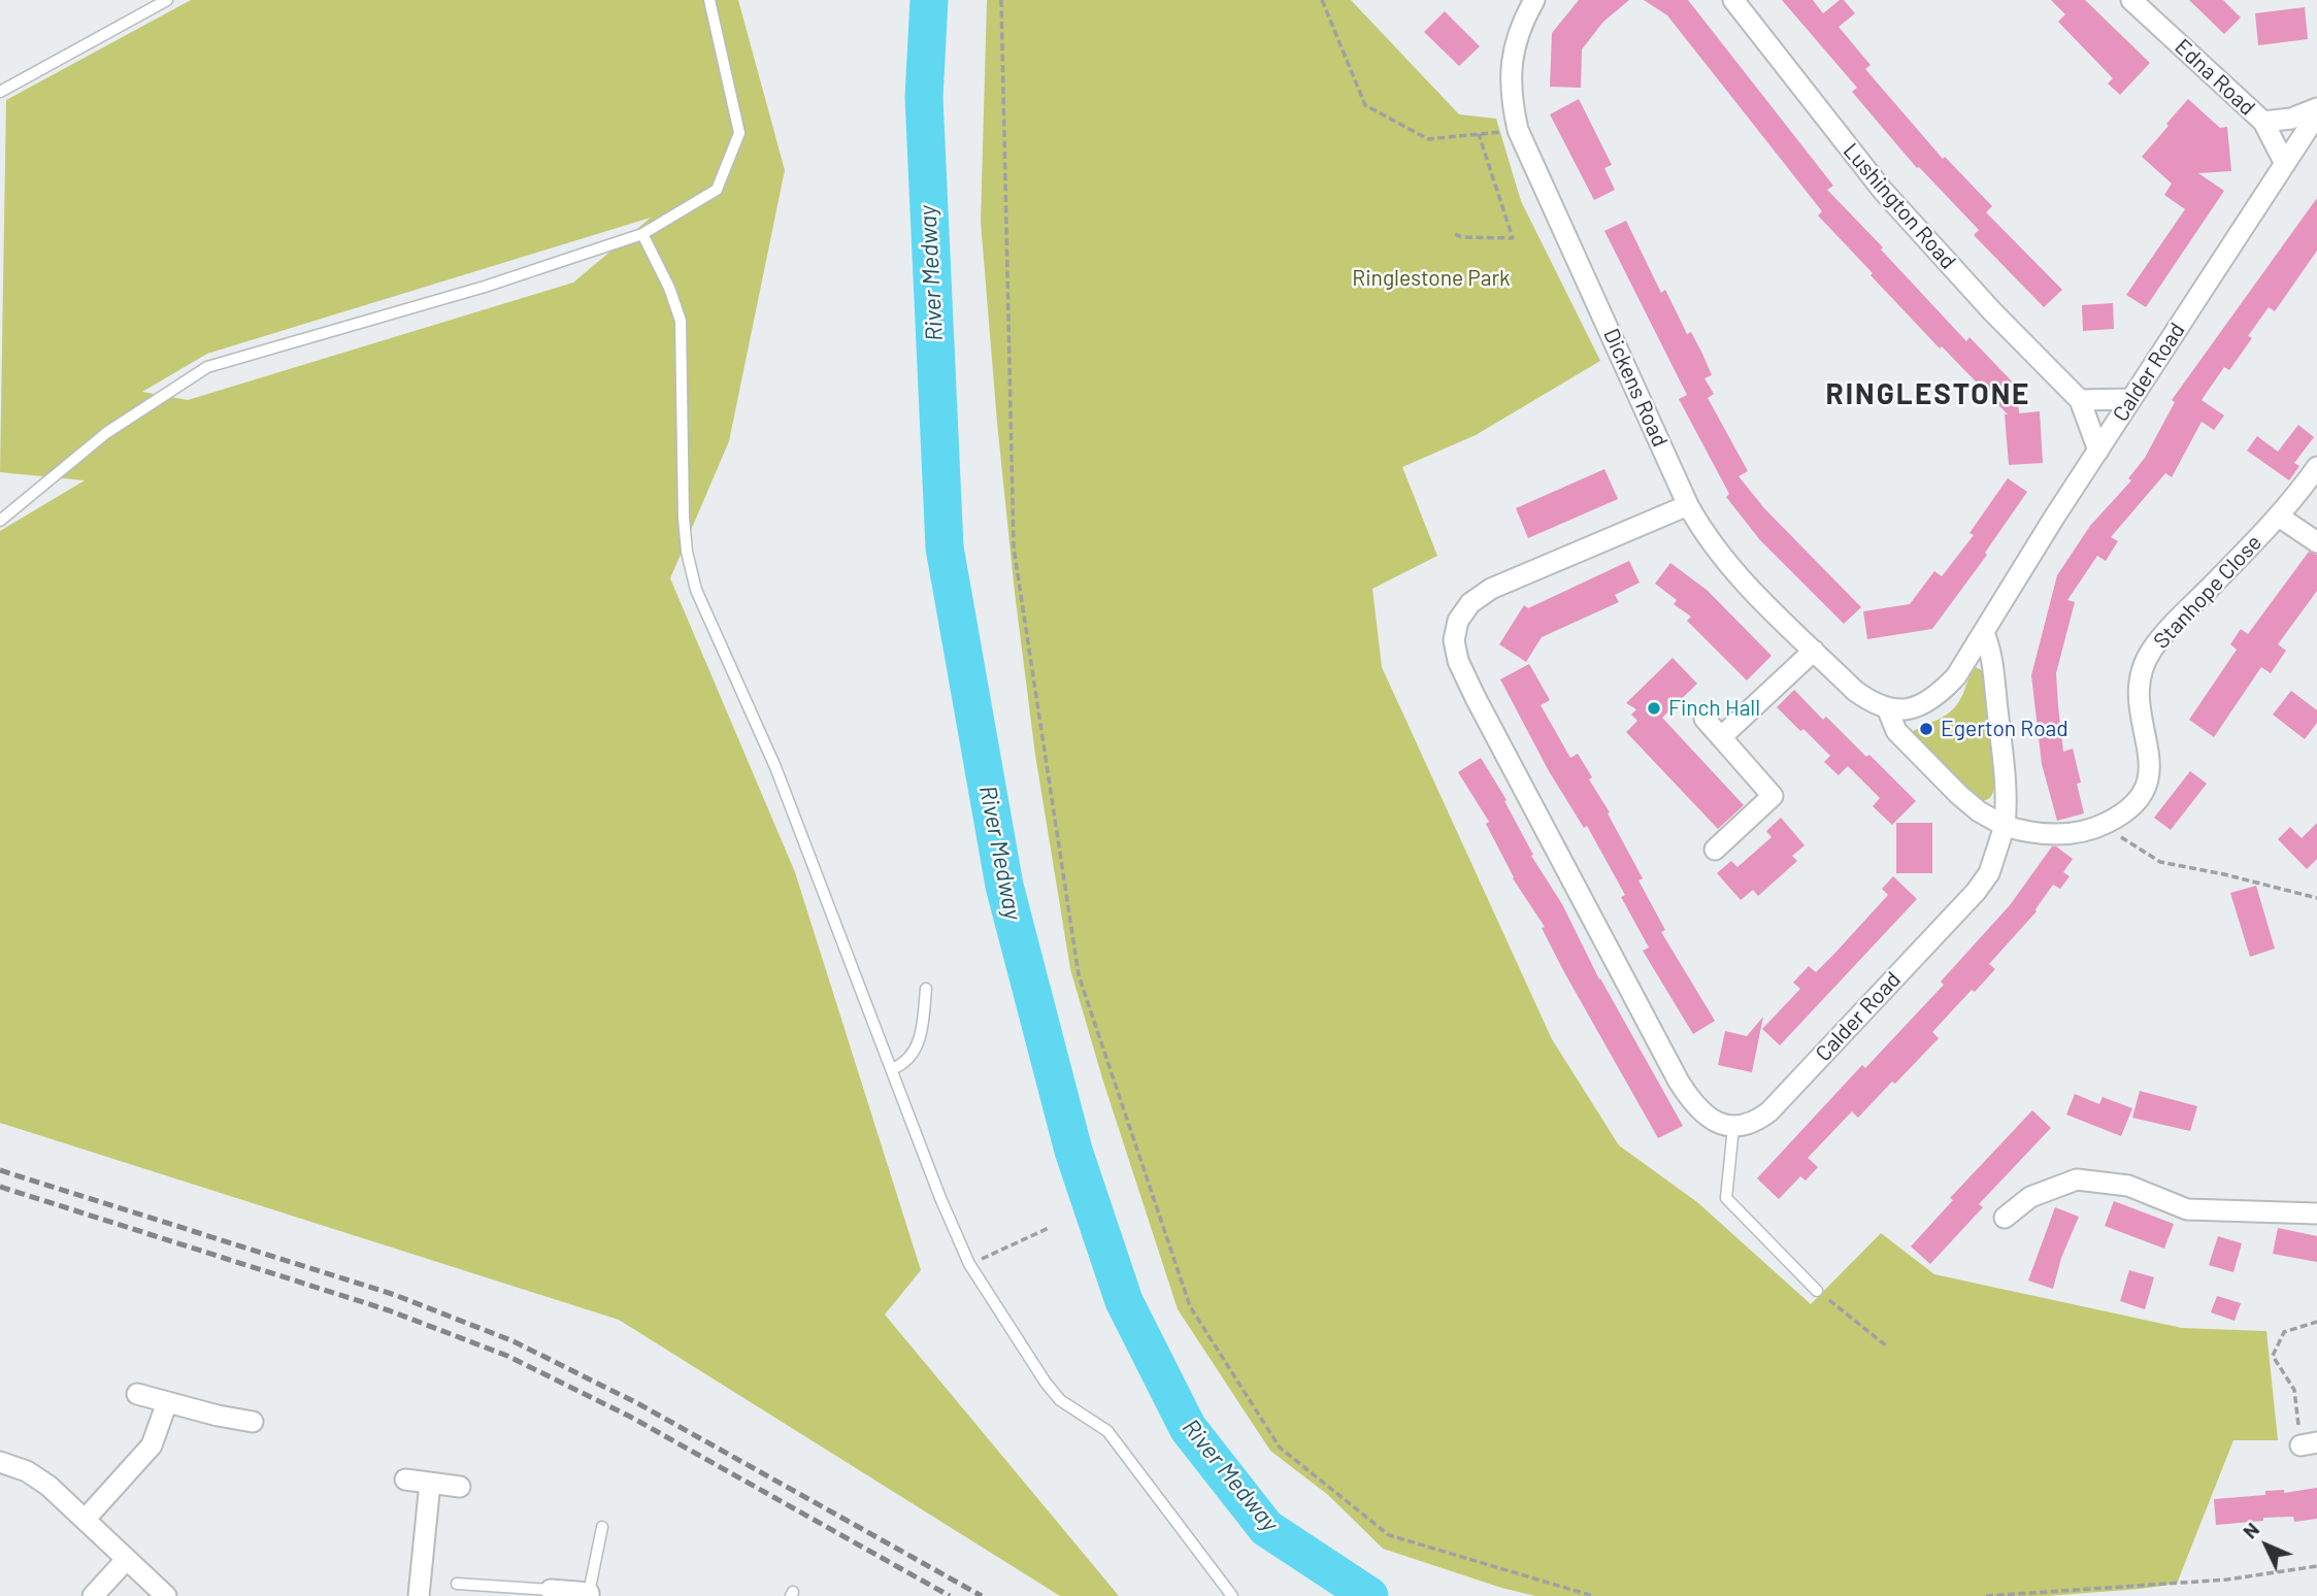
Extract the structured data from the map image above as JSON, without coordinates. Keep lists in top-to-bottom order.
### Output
{
  "streets": {
    "street": [
      "Edna Road",
      "Lushington Road",
      "Calder Road",
      "Dickens Road",
      "Stanhope Close"
    ]
  },
  "crossings": [
    ["Edna Road", "Calder Road"],
    ["Lushington Road", "Calder Road"],
    ["Calder Road", "Dickens Road"],
    ["Calder Road", "Stanhope Close"]
  ],
  "districts": ["RINGLESTONE"],
  "water": ["River Medway"],
  "parks": ["Ringlestone Park"],
  "places": ["Finch Hall", "Egerton Road"],
  "north": "top left"
}
